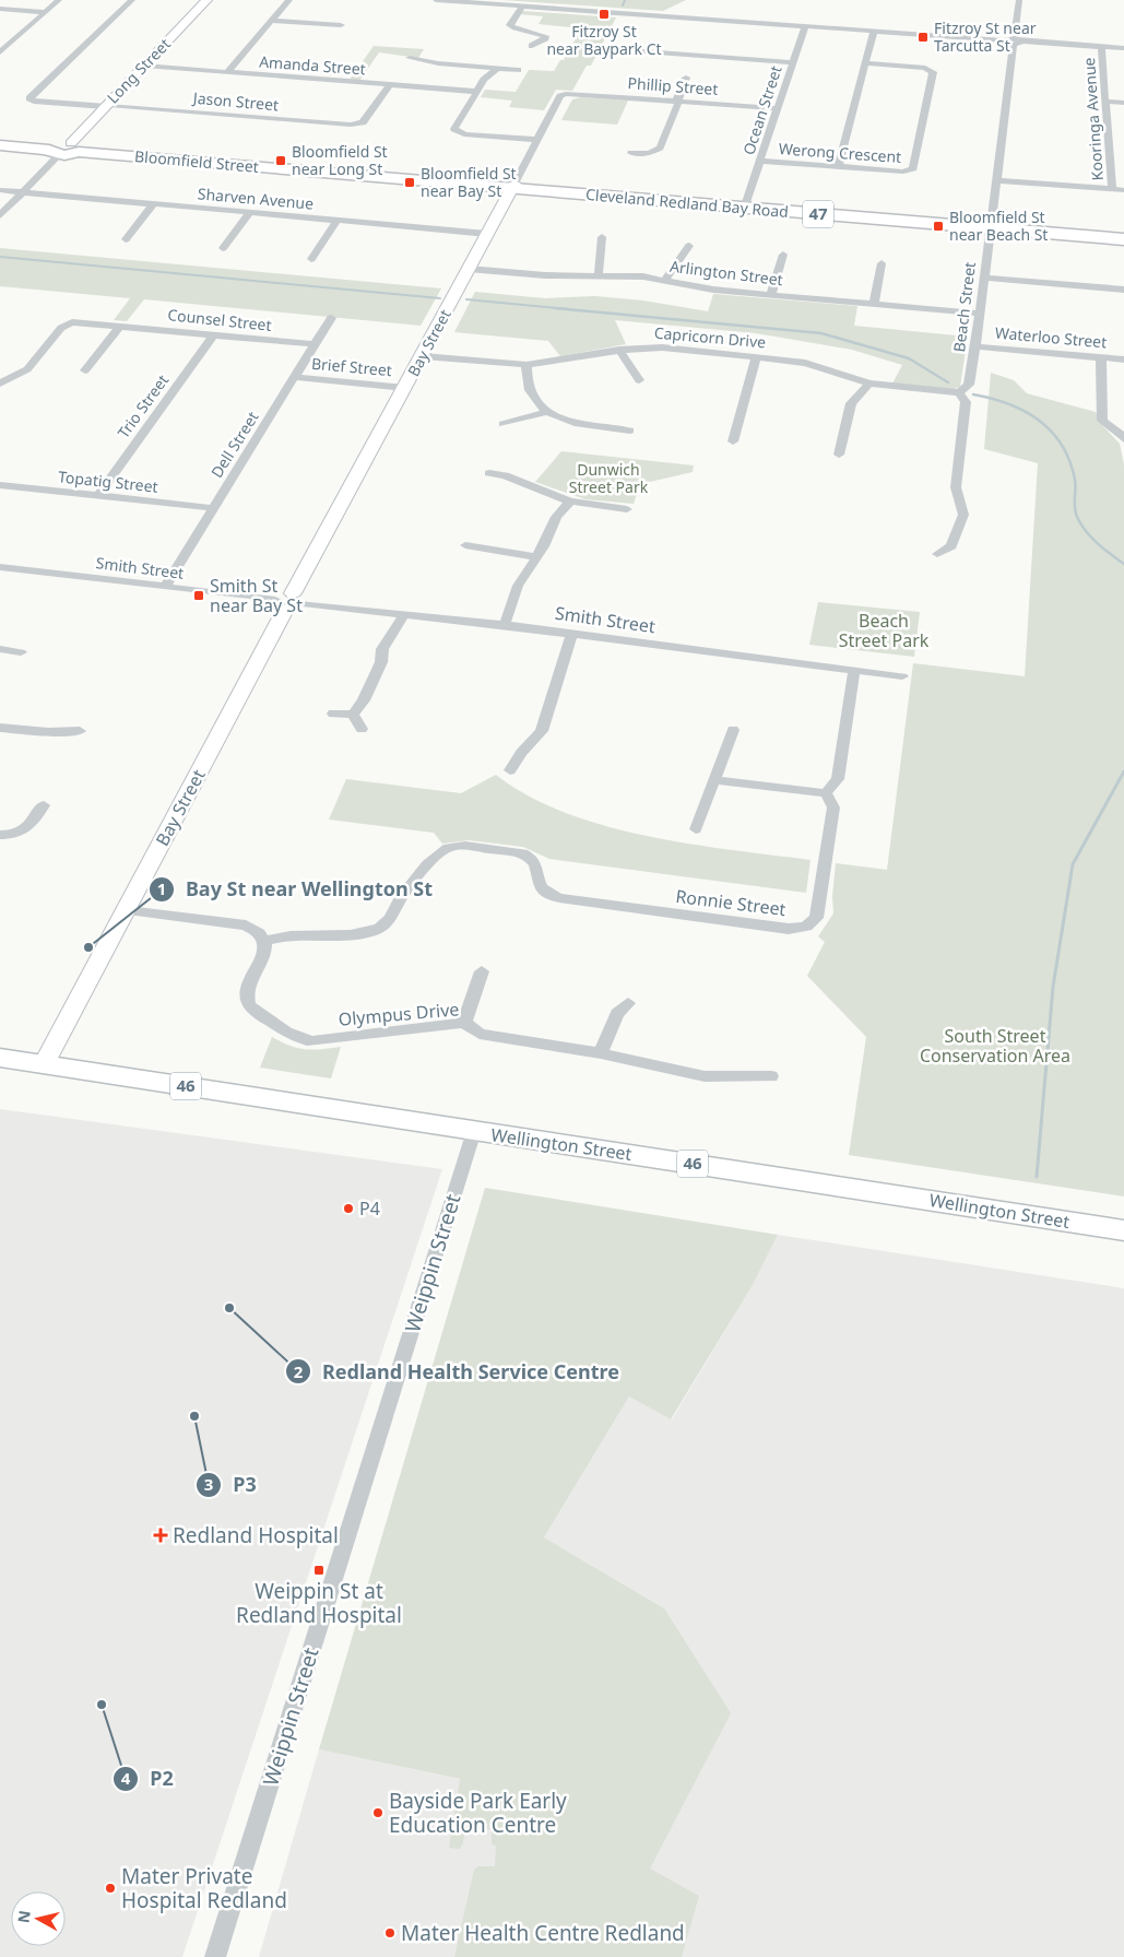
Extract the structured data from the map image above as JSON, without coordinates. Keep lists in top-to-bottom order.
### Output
{
  "streets": {
    "highway": ["Bloomfield Street", "Cleveland Redland Bay Road", "47"],
    "main road": ["46", "Wellington Street"],
    "street": [
      "Amanda Street",
      "Long Street",
      "Phillip Street",
      "Jason Street",
      "Ocean Street",
      "Kooringa Avenue",
      "Werong Crescent",
      "Sharven Avenue",
      "Arlington Street",
      "Beach Street",
      "Counsel Street",
      "Capricorn Drive",
      "Waterloo Street",
      "Bay Street",
      "Brief Street",
      "Trio Street",
      "Dell Street",
      "Topatig Street",
      "Smith Street",
      "Ronnie Street",
      "Olympus Drive",
      "Weippin Street"
    ]
  },
  "crossings": [
    ["Amanda Street", "Long Street"],
    ["Amanda Street", "Jason Street"],
    ["Long Street", "Jason Street"],
    ["Long Street", "Bloomfield Street"],
    ["Phillip Street", "Ocean Street"],
    ["Phillip Street", "Bay Street"],
    ["Ocean Street", "Werong Crescent"],
    ["Ocean Street", "Cleveland Redland Bay Road"],
    ["Bloomfield Street", "Cleveland Redland Bay Road"],
    ["Bloomfield Street", "Bay Street"],
    ["Sharven Avenue", "Bay Street"],
    ["Cleveland Redland Bay Road", "Beach Street"],
    ["Cleveland Redland Bay Road", "Bay Street"],
    ["Arlington Street", "Beach Street"],
    ["Arlington Street", "Bay Street"],
    ["Beach Street", "Capricorn Drive"],
    ["Beach Street", "Waterloo Street"],
    ["Counsel Street", "Trio Street"],
    ["Counsel Street", "Dell Street"],
    ["Capricorn Drive", "Bay Street"],
    ["Bay Street", "Brief Street"],
    ["Bay Street", "Smith Street"],
    ["Bay Street", "Wellington Street"],
    ["Brief Street", "Dell Street"],
    ["Trio Street", "Topatig Street"],
    ["Dell Street", "Topatig Street"],
    ["Dell Street", "Smith Street"],
    ["Ronnie Street", "Olympus Drive"],
    ["Wellington Street", "Weippin Street"]
  ],
  "parks": ["Dunwich Street Park", "Beach Street Park", "South Street Conservation Area"],
  "places": {
    "transit": [
      "Fitzroy St near Baypark Ct",
      "Fitzroy St near Tarcutta St",
      "Bloomfield St near Long St",
      "Bloomfield St near Bay St",
      "Bloomfield St near Beach St",
      "Smith St near Bay St",
      "Weippin St at Redland Hospital"
    ],
    "other": [
      "Bay St near Wellington St",
      "P4",
      "Redland Health Service Centre",
      "P3",
      "P2",
      "Bayside Park Early Education Centre",
      "Mater Private Hospital Redland",
      "Mater Health Centre Redland"
    ],
    "health": ["Redland Hospital"]
  },
  "north": "left"
}
